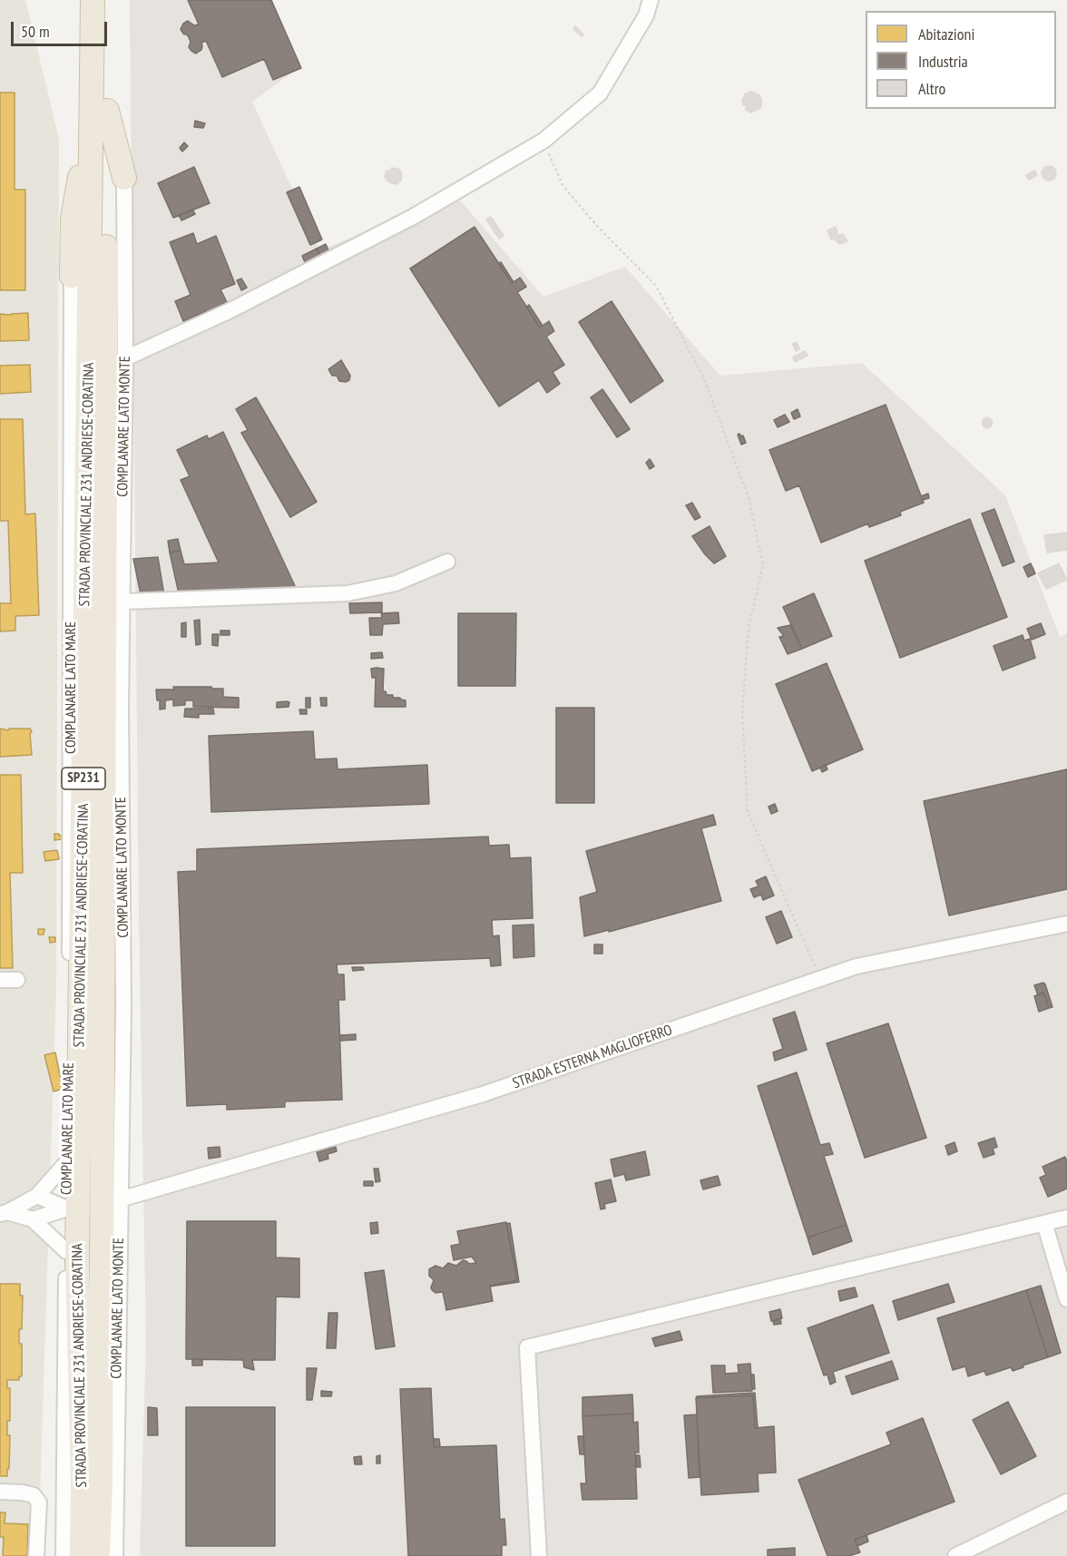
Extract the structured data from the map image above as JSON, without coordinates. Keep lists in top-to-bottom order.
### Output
{
  "streets": {
    "highway": ["STRADA PROVINCIALE 231 ANDRIESE-CORATINA", "SP231"],
    "street": ["COMPLANARE LATO MONTE", "COMPLANARE LATO MARE", "STRADA ESTERNA MAGLIOFERRO"]
  },
  "crossings": [
    ["COMPLANARE LATO MONTE", "STRADA ESTERNA MAGLIOFERRO"]
  ],
  "legend": ["Abitazioni", "Industria", "Altro"],
  "scale_bar": "50 m"
}
